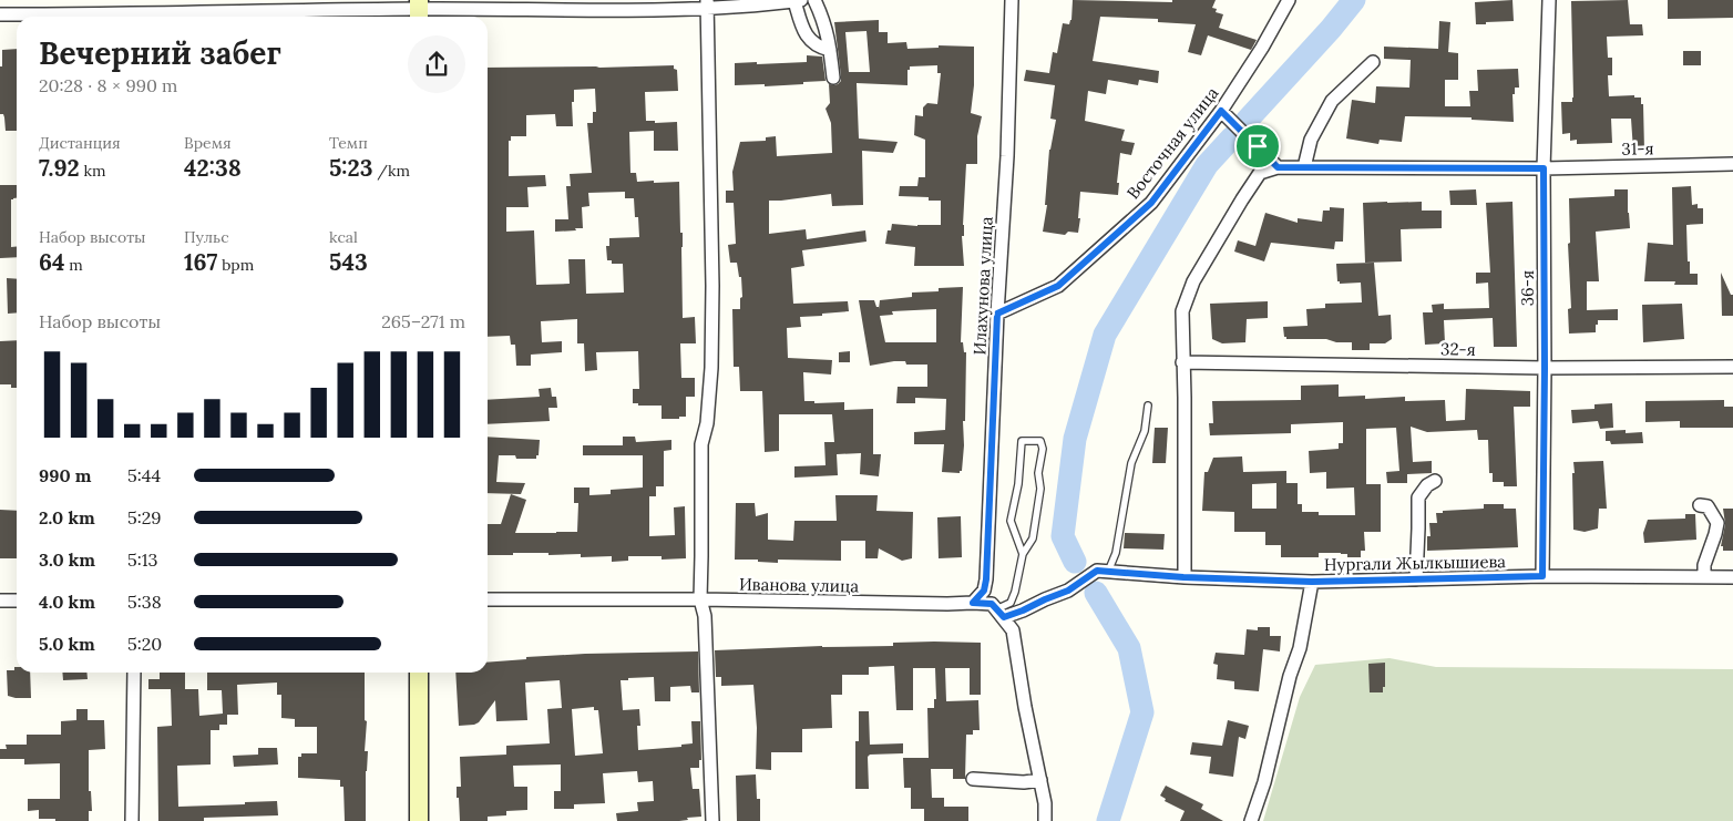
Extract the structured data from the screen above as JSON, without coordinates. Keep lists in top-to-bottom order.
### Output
{
  "streets": {
    "street": [
      "Восточная улица",
      "31-я",
      "Илахунова улица",
      "36-я",
      "32-я",
      "Нургали Жылкышиева",
      "Иванова улица"
    ]
  },
  "crossings": [
    ["Восточная улица", "Илахунова улица"],
    ["31-я", "36-я"],
    ["Илахунова улица", "Иванова улица"],
    ["36-я", "32-я"],
    ["36-я", "Нургали Жылкышиева"]
  ],
  "page": {
    "heading": ["Вечерний забег", "20:28 · 8 × 990 m"],
    "stats": [
      ["Дистанция", "7.92 km"],
      ["Время", "42:38"],
      ["Темп", "5:23 /km"],
      ["Набор высоты", "64 m"],
      ["Пульс", "167 bpm"],
      ["kcal", "543"]
    ],
    "chart": ["Набор высоты", "265–271 m"],
    "list": [
      {
        "name": "990 m",
        "note": "5:44"
      },
      {
        "name": "2.0 km",
        "note": "5:29"
      },
      {
        "name": "3.0 km",
        "note": "5:13"
      },
      {
        "name": "4.0 km",
        "note": "5:38"
      },
      {
        "name": "5.0 km",
        "note": "5:20"
      }
    ]
  }
}
